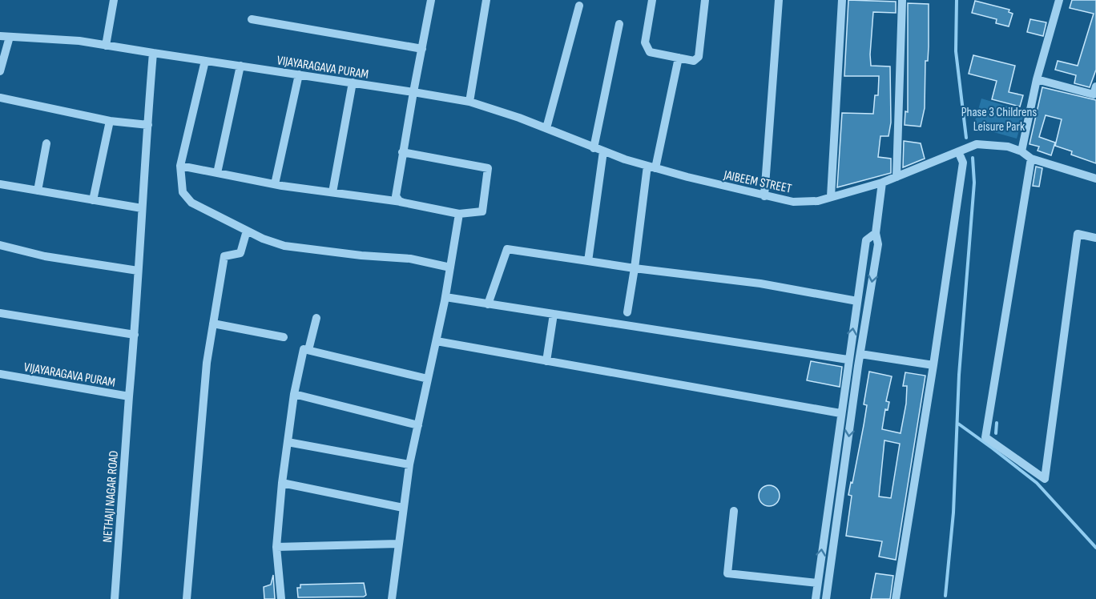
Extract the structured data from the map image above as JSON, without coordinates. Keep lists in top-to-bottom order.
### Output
{
  "streets": {
    "street": ["VIJAYARAGAVA PURAM", "JAIBEEM STREET", "NETHAJI NAGAR ROAD"]
  },
  "crossings": [
    ["VIJAYARAGAVA PURAM", "JAIBEEM STREET"],
    ["VIJAYARAGAVA PURAM", "NETHAJI NAGAR ROAD"]
  ],
  "parks": ["Phase 3 Childrens Leisure Park"]
}
